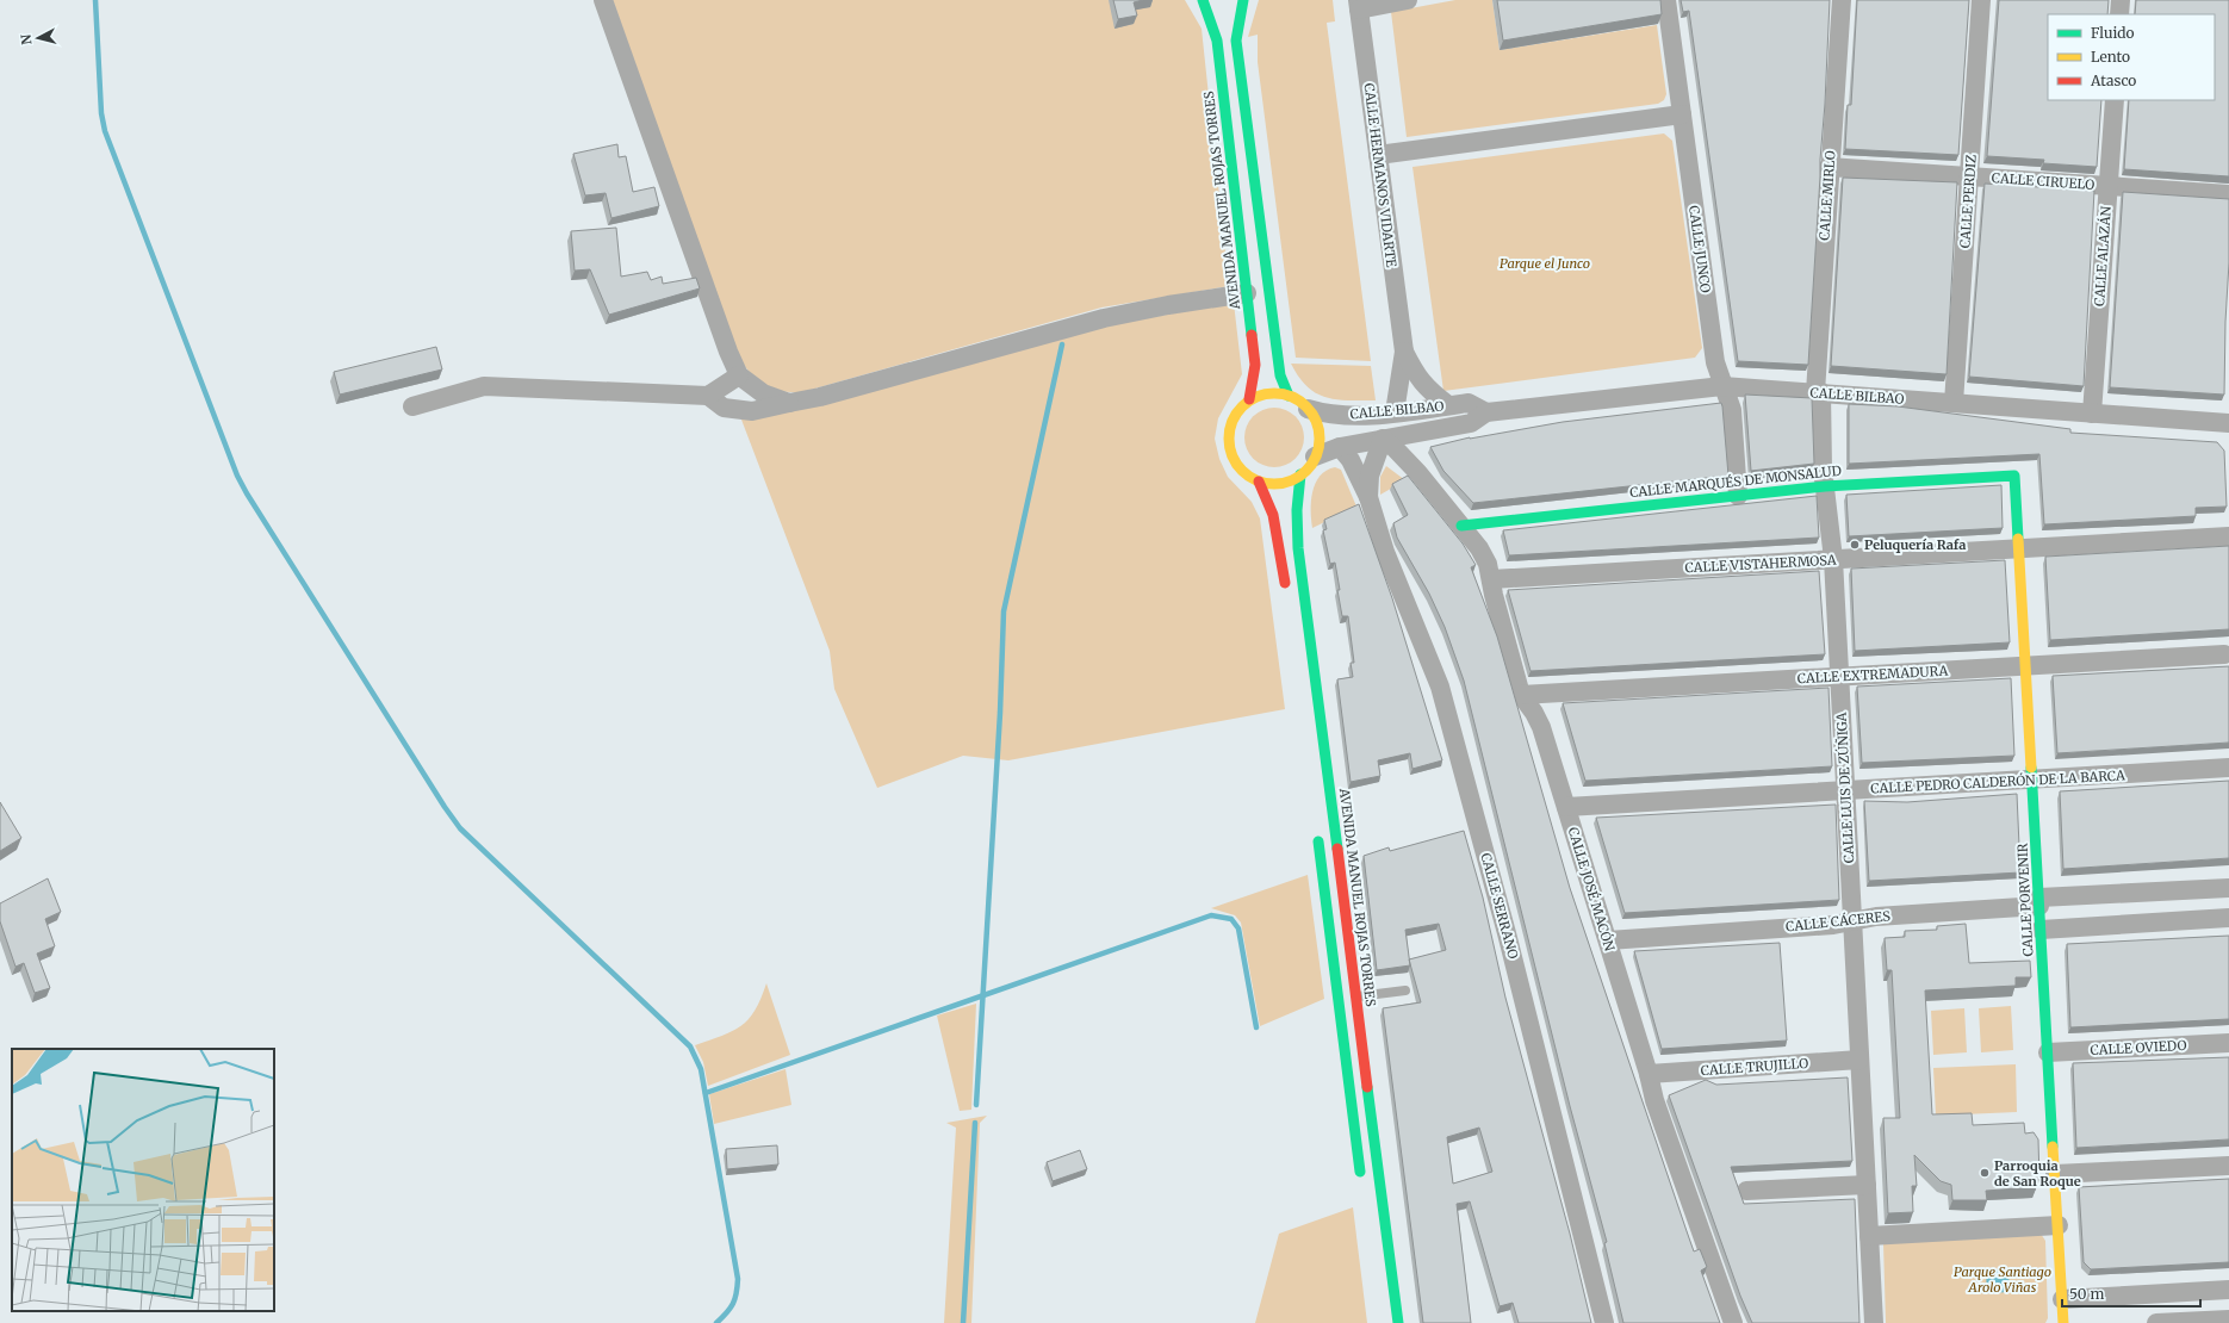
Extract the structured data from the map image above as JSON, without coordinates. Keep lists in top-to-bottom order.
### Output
{
  "streets": {
    "main road": ["AVENIDA MANUEL ROJAS TORRES", "CALLE MARQUÉS DE MONSALUD", "CALLE PORVENIR"],
    "street": [
      "CALLE HERMANOS VIDARTE",
      "CALLE CIRUELO",
      "CALLE MIRLO",
      "CALLE PERDIZ",
      "CALLE JUNCO",
      "CALLE ALAZÁN",
      "CALLE BILBAO",
      "CALLE VISTAHERMOSA",
      "CALLE EXTREMADURA",
      "CALLE PEDRO CALDERÓN DE LA BARCA",
      "CALLE LUIS DE ZÚÑIGA",
      "CALLE JOSÉ MACÓN",
      "CALLE SERRANO",
      "CALLE CÁCERES",
      "CALLE OVIEDO",
      "CALLE TRUJILLO"
    ]
  },
  "crossings": [
    ["CALLE HERMANOS VIDARTE", "CALLE BILBAO"],
    ["CALLE HERMANOS VIDARTE", "CALLE JOSÉ MACÓN"],
    ["CALLE CIRUELO", "CALLE MIRLO"],
    ["CALLE CIRUELO", "CALLE PERDIZ"],
    ["CALLE CIRUELO", "CALLE ALAZÁN"],
    ["CALLE MIRLO", "CALLE BILBAO"],
    ["CALLE MIRLO", "CALLE LUIS DE ZÚÑIGA"],
    ["AVENIDA MANUEL ROJAS TORRES", "CALLE BILBAO"],
    ["CALLE PERDIZ", "CALLE BILBAO"],
    ["CALLE JUNCO", "CALLE BILBAO"],
    ["CALLE JUNCO", "CALLE MARQUÉS DE MONSALUD"],
    ["CALLE ALAZÁN", "CALLE BILBAO"],
    ["CALLE BILBAO", "CALLE LUIS DE ZÚÑIGA"],
    ["CALLE BILBAO", "CALLE JOSÉ MACÓN"],
    ["CALLE BILBAO", "CALLE SERRANO"],
    ["CALLE MARQUÉS DE MONSALUD", "CALLE LUIS DE ZÚÑIGA"],
    ["CALLE MARQUÉS DE MONSALUD", "CALLE JOSÉ MACÓN"],
    ["CALLE MARQUÉS DE MONSALUD", "CALLE PORVENIR"],
    ["CALLE VISTAHERMOSA", "CALLE LUIS DE ZÚÑIGA"],
    ["CALLE VISTAHERMOSA", "CALLE JOSÉ MACÓN"],
    ["CALLE VISTAHERMOSA", "CALLE PORVENIR"],
    ["CALLE EXTREMADURA", "CALLE LUIS DE ZÚÑIGA"],
    ["CALLE EXTREMADURA", "CALLE JOSÉ MACÓN"],
    ["CALLE EXTREMADURA", "CALLE PORVENIR"],
    ["CALLE PEDRO CALDERÓN DE LA BARCA", "CALLE LUIS DE ZÚÑIGA"],
    ["CALLE PEDRO CALDERÓN DE LA BARCA", "CALLE JOSÉ MACÓN"],
    ["CALLE PEDRO CALDERÓN DE LA BARCA", "CALLE PORVENIR"],
    ["CALLE LUIS DE ZÚÑIGA", "CALLE CÁCERES"],
    ["CALLE LUIS DE ZÚÑIGA", "CALLE TRUJILLO"],
    ["CALLE JOSÉ MACÓN", "CALLE SERRANO"],
    ["CALLE JOSÉ MACÓN", "CALLE CÁCERES"],
    ["CALLE JOSÉ MACÓN", "CALLE TRUJILLO"],
    ["CALLE PORVENIR", "CALLE CÁCERES"],
    ["CALLE PORVENIR", "CALLE OVIEDO"]
  ],
  "parks": ["Parque el Junco", "Parque Santiago Arolo Viñas"],
  "places": ["Peluquería Rafa", "Parroquia de San Roque"],
  "legend": ["Fluido", "Lento", "Atasco"],
  "scale_bar": "50 m",
  "north": "left"
}
